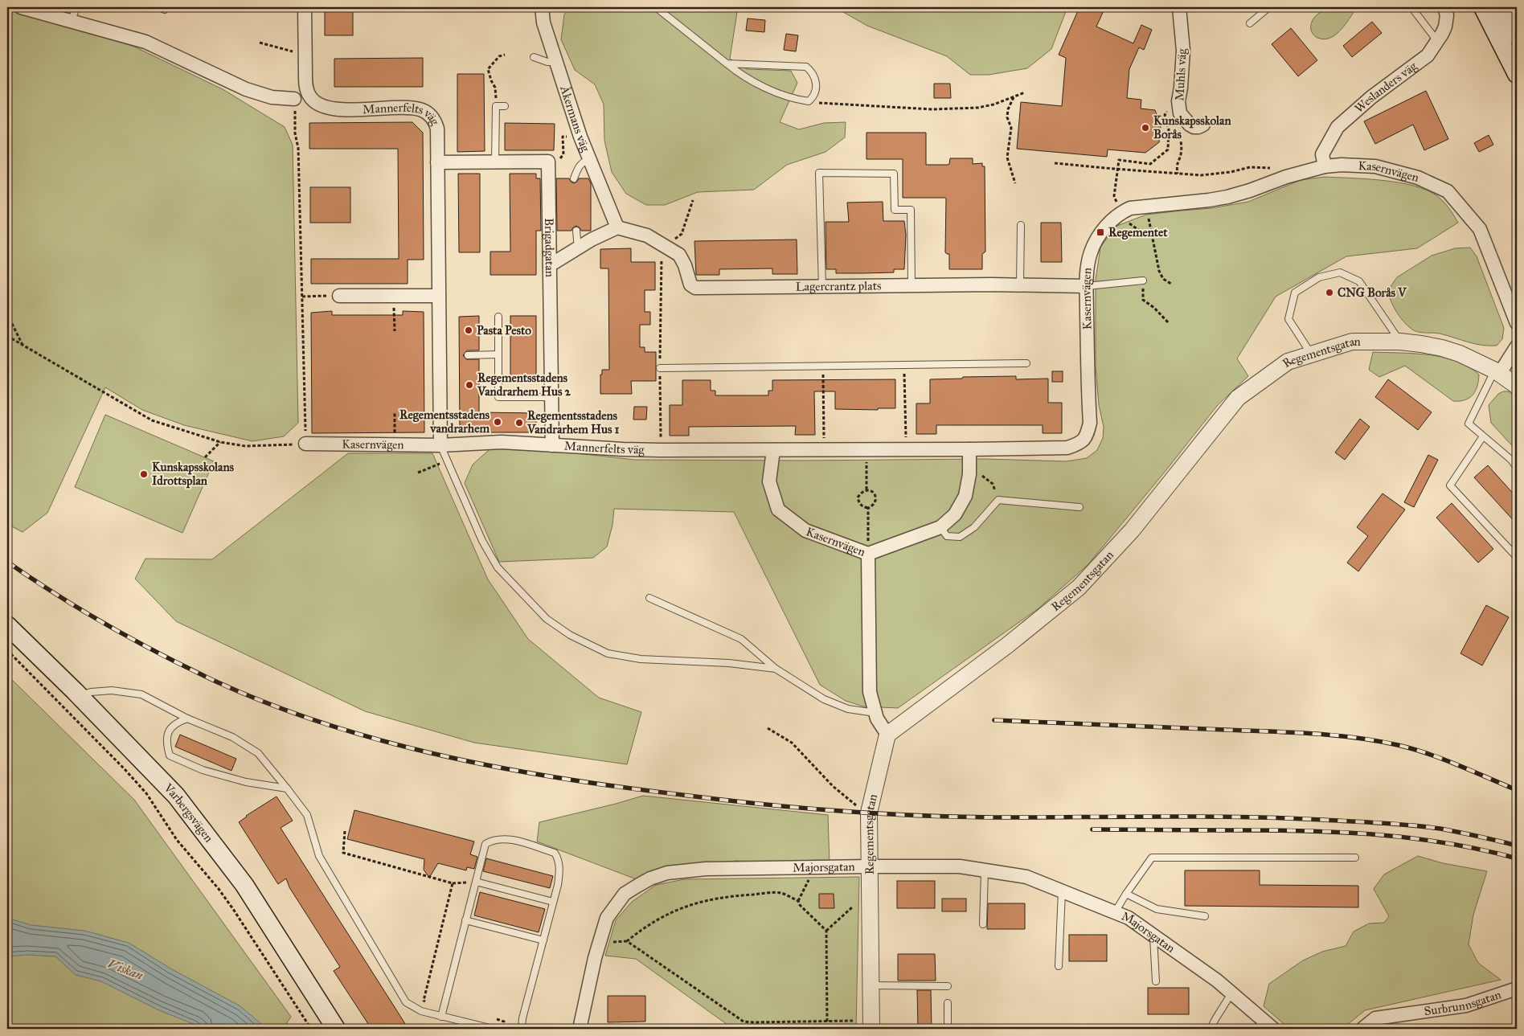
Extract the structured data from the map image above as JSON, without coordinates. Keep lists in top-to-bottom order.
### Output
{
  "streets": {
    "main road": ["Varbergsvägen"],
    "street": [
      "Muhls väg",
      "Weslanders väg",
      "Åkermans väg",
      "Mannerfelts väg",
      "Kasernvägen",
      "Brigadgatan",
      "Lagercrantz plats",
      "Regementsgatan",
      "Majorsgatan",
      "Surbrunnsgatan"
    ]
  },
  "crossings": [
    ["Weslanders väg", "Kasernvägen"],
    ["Åkermans väg", "Lagercrantz plats"],
    ["Mannerfelts väg", "Kasernvägen"],
    ["Mannerfelts väg", "Brigadgatan"],
    ["Kasernvägen", "Lagercrantz plats"],
    ["Regementsgatan", "Majorsgatan"]
  ],
  "water": ["Viskan"],
  "places": {
    "other": [
      "Kunskapsskolan Borås",
      "CNG Borås V",
      "Pasta Pesto",
      "Regementsstadens Vandrarhem Hus 2",
      "Regementsstadens vandrarhem",
      "Regementsstadens Vandrarhem Hus 1",
      "Kunskapsskolans Idrottsplan"
    ],
    "transit": ["Regementet"]
  }
}
